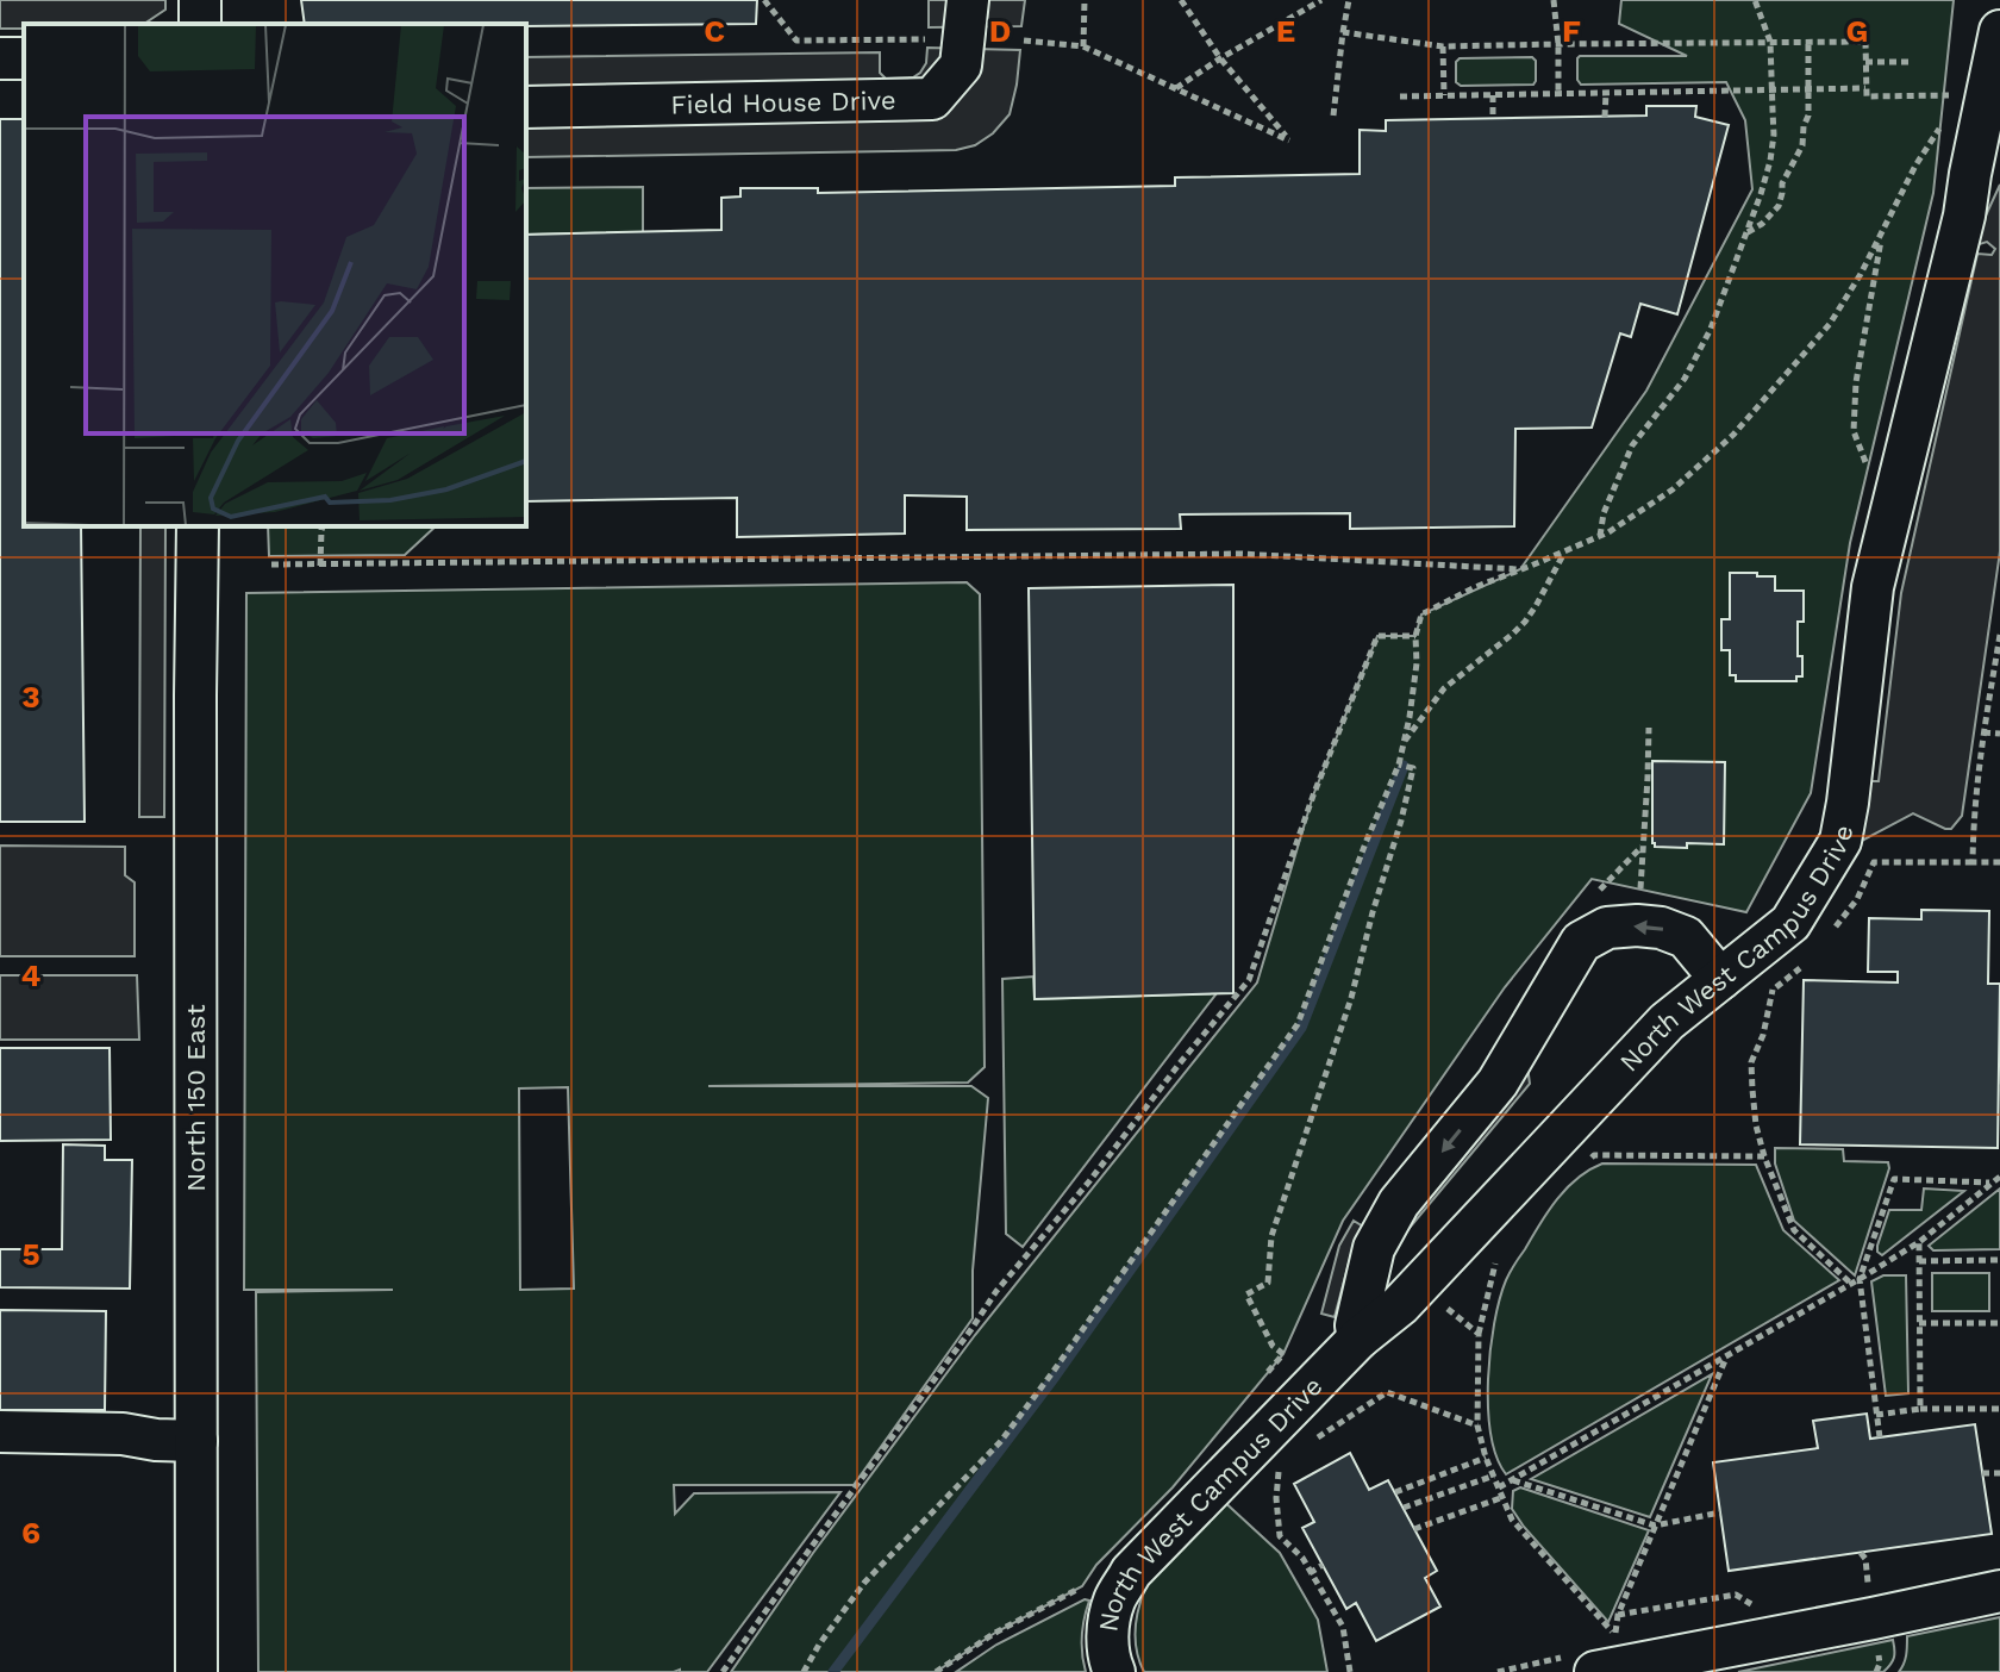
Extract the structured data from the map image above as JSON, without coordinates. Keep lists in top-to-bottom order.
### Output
{
  "streets": {
    "street": ["Field House Drive", "North West Campus Drive", "North 150 East"]
  },
  "grid": {
    "columns": [
      "C",
      "D",
      "E",
      "F",
      "G"
    ],
    "rows": [
      "3",
      "4",
      "5",
      "6"
    ]
  }
}
